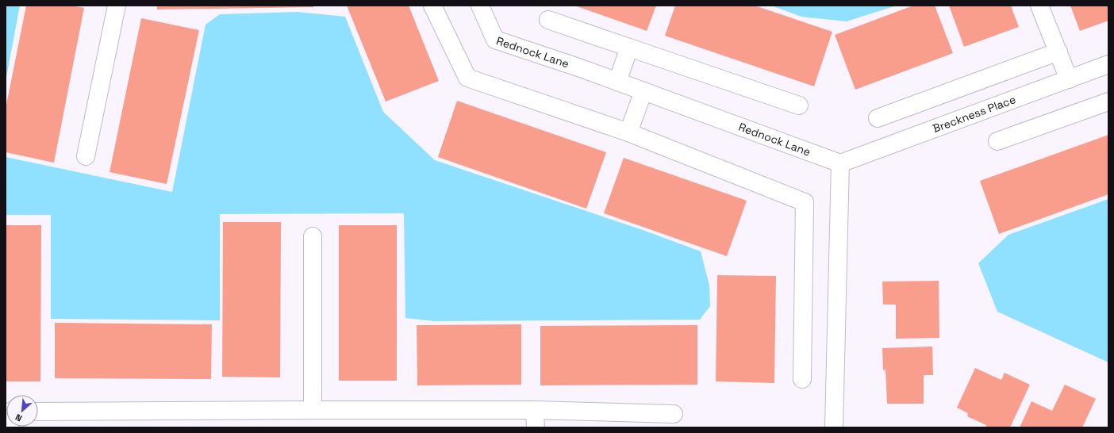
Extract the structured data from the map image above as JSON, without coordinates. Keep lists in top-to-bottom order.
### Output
{
  "streets": {
    "street": ["Rednock Lane", "Breckness Place"]
  },
  "crossings": [
    ["Rednock Lane", "Breckness Place"]
  ],
  "north": "bottom left"
}
